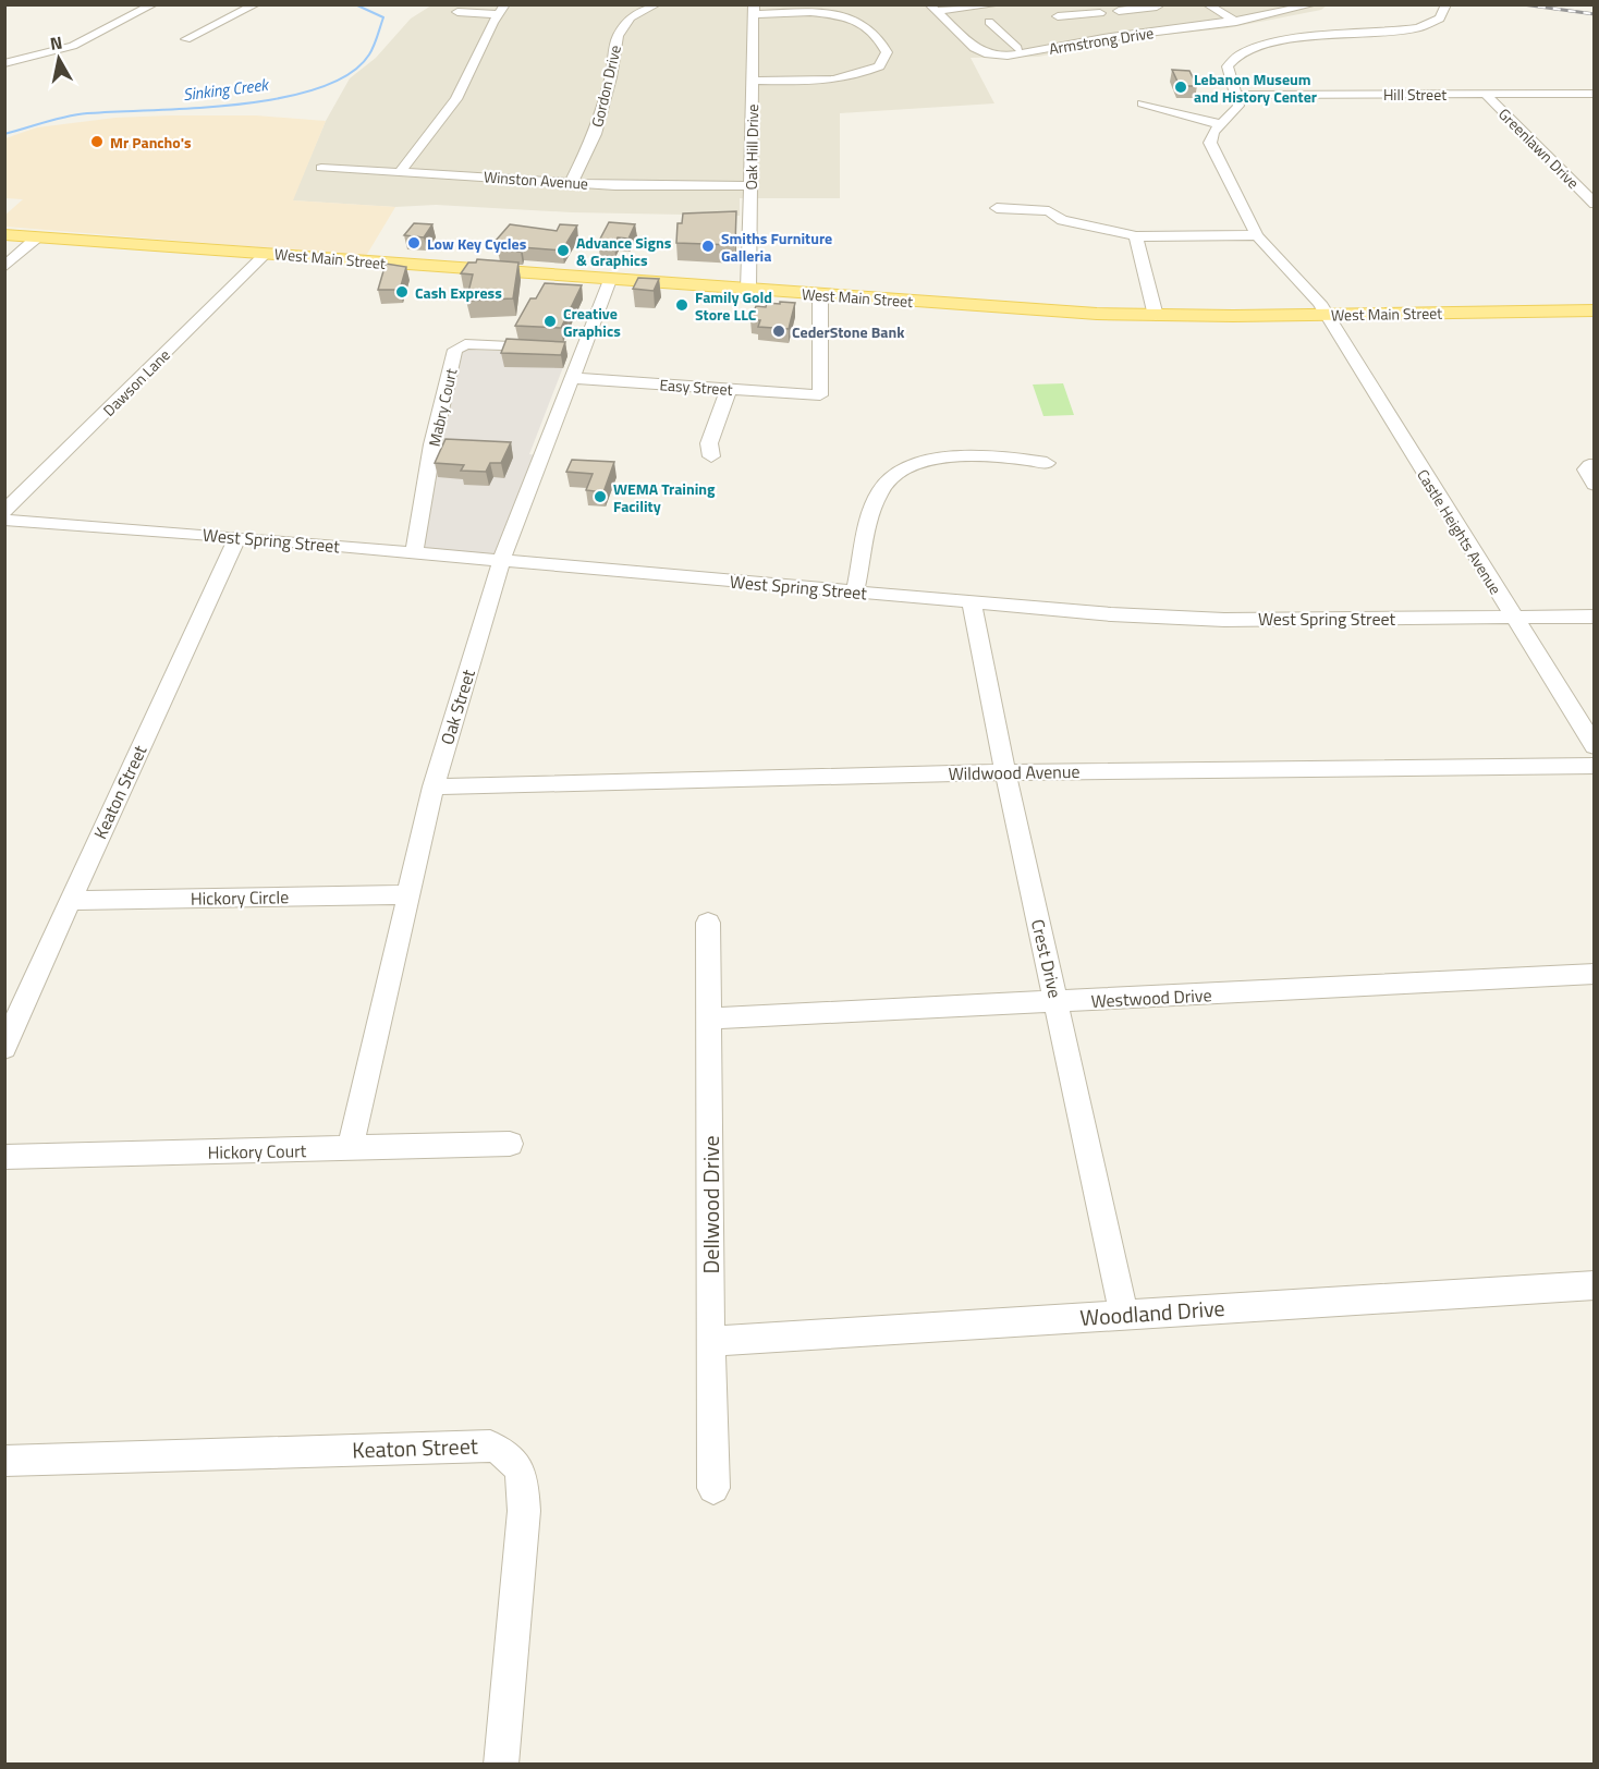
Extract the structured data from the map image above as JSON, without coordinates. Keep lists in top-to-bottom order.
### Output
{
  "streets": {
    "main road": ["West Main Street"],
    "street": [
      "Armstrong Drive",
      "Gordon Drive",
      "Hill Street",
      "Oak Hill Drive",
      "Greenlawn Drive",
      "Winston Avenue",
      "Dawson Lane",
      "Easy Street",
      "Mabry Court",
      "Castle Heights Avenue",
      "West Spring Street",
      "Oak Street",
      "Wildwood Avenue",
      "Keaton Street",
      "Hickory Circle",
      "Crest Drive",
      "Westwood Drive",
      "Hickory Court",
      "Dellwood Drive",
      "Woodland Drive"
    ]
  },
  "crossings": [
    ["Gordon Drive", "Winston Avenue"],
    ["Hill Street", "Greenlawn Drive"],
    ["Oak Hill Drive", "Winston Avenue"],
    ["Oak Hill Drive", "West Main Street"],
    ["West Main Street", "Dawson Lane"],
    ["West Main Street", "Easy Street"],
    ["West Main Street", "Castle Heights Avenue"],
    ["West Main Street", "Oak Street"],
    ["Easy Street", "Oak Street"],
    ["Mabry Court", "West Spring Street"],
    ["Castle Heights Avenue", "West Spring Street"],
    ["West Spring Street", "Oak Street"],
    ["West Spring Street", "Keaton Street"],
    ["West Spring Street", "Crest Drive"],
    ["Oak Street", "Wildwood Avenue"],
    ["Oak Street", "Hickory Circle"],
    ["Oak Street", "Hickory Court"],
    ["Wildwood Avenue", "Crest Drive"],
    ["Keaton Street", "Hickory Circle"],
    ["Crest Drive", "Westwood Drive"],
    ["Crest Drive", "Woodland Drive"],
    ["Westwood Drive", "Dellwood Drive"],
    ["Dellwood Drive", "Woodland Drive"]
  ],
  "water": ["Sinking Creek"],
  "places": [
    "Lebanon Museum and History Center",
    "Mr Pancho's",
    "Low Key Cycles",
    "Smiths Furniture Galleria",
    "Advance Signs & Graphics",
    "Cash Express",
    "Family Gold Store LLC",
    "Creative Graphics",
    "CederStone Bank",
    "WEMA Training Facility"
  ],
  "north": "top"
}
